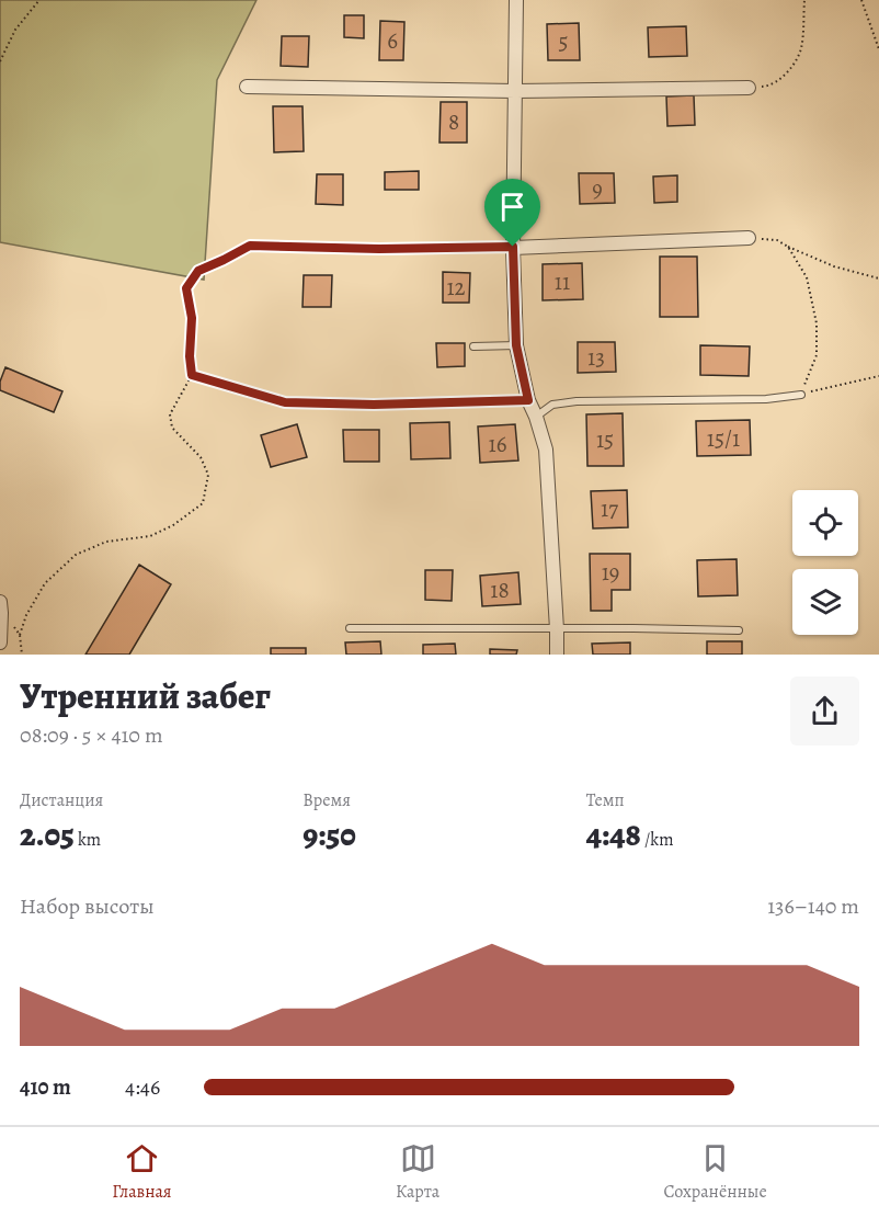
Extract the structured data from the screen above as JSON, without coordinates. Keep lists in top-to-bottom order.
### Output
{
  "house_numbers": [
    "6",
    "5",
    "8",
    "9",
    "11",
    "12",
    "13",
    "15/1",
    "15",
    "16",
    "17",
    "19",
    "18"
  ],
  "page": {
    "heading": ["Утренний забег", "08:09 · 5 × 410 m"],
    "stats": [
      ["Дистанция", "2.05 km"],
      ["Время", "9:50"],
      ["Темп", "4:48 /km"]
    ],
    "chart": ["Набор высоты", "136–140 m"],
    "list": [
      {
        "name": "410 m",
        "note": "4:46"
      }
    ],
    "tabs": ["Главная", "Карта", "Сохранённые"]
  }
}
